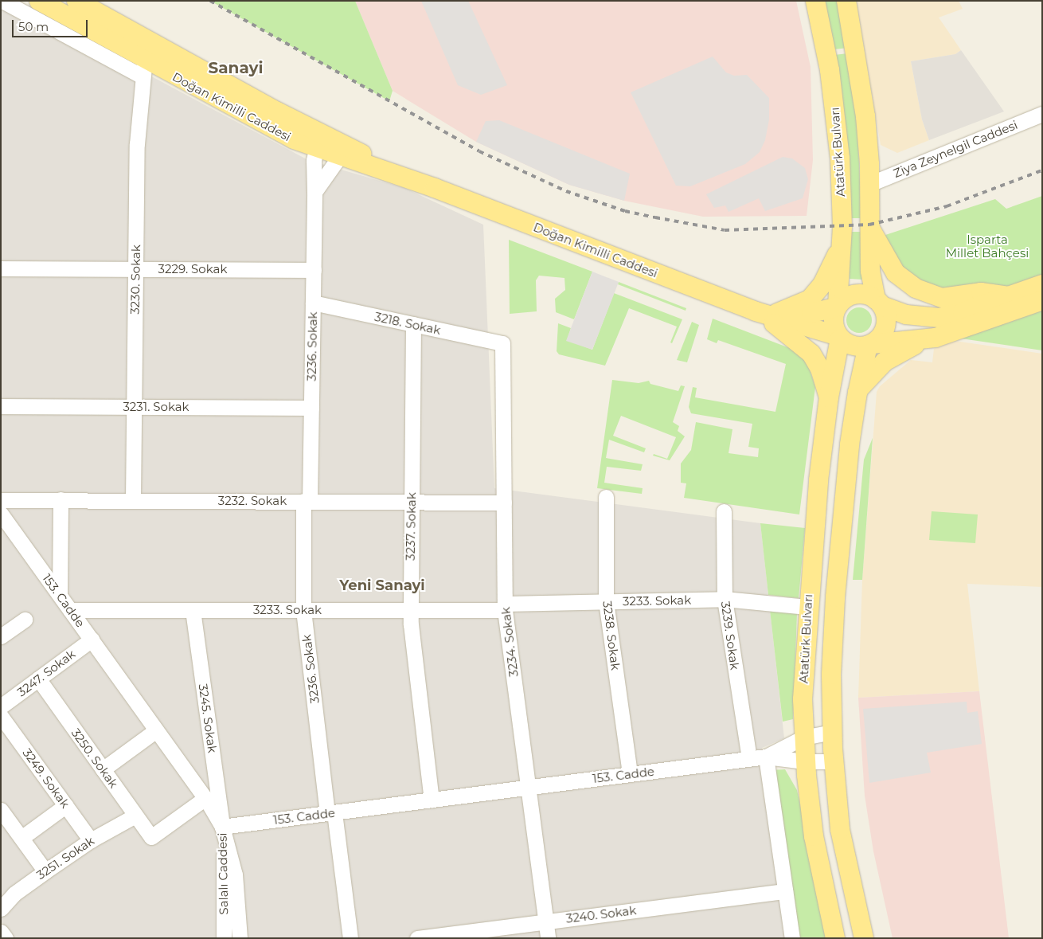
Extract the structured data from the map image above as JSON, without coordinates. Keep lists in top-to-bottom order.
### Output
{
  "streets": {
    "main road": ["Doğan Kimilli Caddesi", "Atatürk Bulvarı"],
    "street": [
      "Ziya Zeynelgil Caddesi",
      "3229. Sokak",
      "3230. Sokak",
      "3218. Sokak",
      "3236. Sokak",
      "3231. Sokak",
      "3232. Sokak",
      "3237. Sokak",
      "153. Cadde",
      "3233. Sokak",
      "3238. Sokak",
      "3239. Sokak",
      "3234. Sokak",
      "3247. Sokak",
      "3245. Sokak",
      "3250. Sokak",
      "3249. Sokak",
      "3251. Sokak",
      "Salalı Caddesi",
      "3240. Sokak"
    ]
  },
  "crossings": [
    ["Doğan Kimilli Caddesi", "Atatürk Bulvarı"],
    ["Doğan Kimilli Caddesi", "3230. Sokak"],
    ["Doğan Kimilli Caddesi", "3236. Sokak"],
    ["Atatürk Bulvarı", "3233. Sokak"],
    ["3229. Sokak", "3230. Sokak"],
    ["3229. Sokak", "3236. Sokak"],
    ["3230. Sokak", "3231. Sokak"],
    ["3230. Sokak", "3232. Sokak"],
    ["3218. Sokak", "3236. Sokak"],
    ["3218. Sokak", "3237. Sokak"],
    ["3218. Sokak", "3234. Sokak"],
    ["3236. Sokak", "3231. Sokak"],
    ["3236. Sokak", "3232. Sokak"],
    ["3236. Sokak", "153. Cadde"],
    ["3236. Sokak", "3233. Sokak"],
    ["3232. Sokak", "3237. Sokak"],
    ["3232. Sokak", "3234. Sokak"],
    ["3237. Sokak", "153. Cadde"],
    ["3237. Sokak", "3233. Sokak"],
    ["153. Cadde", "3233. Sokak"],
    ["153. Cadde", "3238. Sokak"],
    ["153. Cadde", "3239. Sokak"],
    ["153. Cadde", "3234. Sokak"],
    ["153. Cadde", "3247. Sokak"],
    ["153. Cadde", "3245. Sokak"],
    ["153. Cadde", "3250. Sokak"],
    ["153. Cadde", "Salalı Caddesi"],
    ["3233. Sokak", "3238. Sokak"],
    ["3233. Sokak", "3239. Sokak"],
    ["3233. Sokak", "3234. Sokak"],
    ["3233. Sokak", "3245. Sokak"],
    ["3234. Sokak", "3240. Sokak"],
    ["3247. Sokak", "3250. Sokak"],
    ["3245. Sokak", "Salalı Caddesi"],
    ["3250. Sokak", "3251. Sokak"],
    ["3249. Sokak", "3251. Sokak"]
  ],
  "districts": ["Sanayi", "Yeni Sanayi"],
  "parks": ["Isparta Millet Bahçesi"],
  "scale_bar": "50 m"
}
